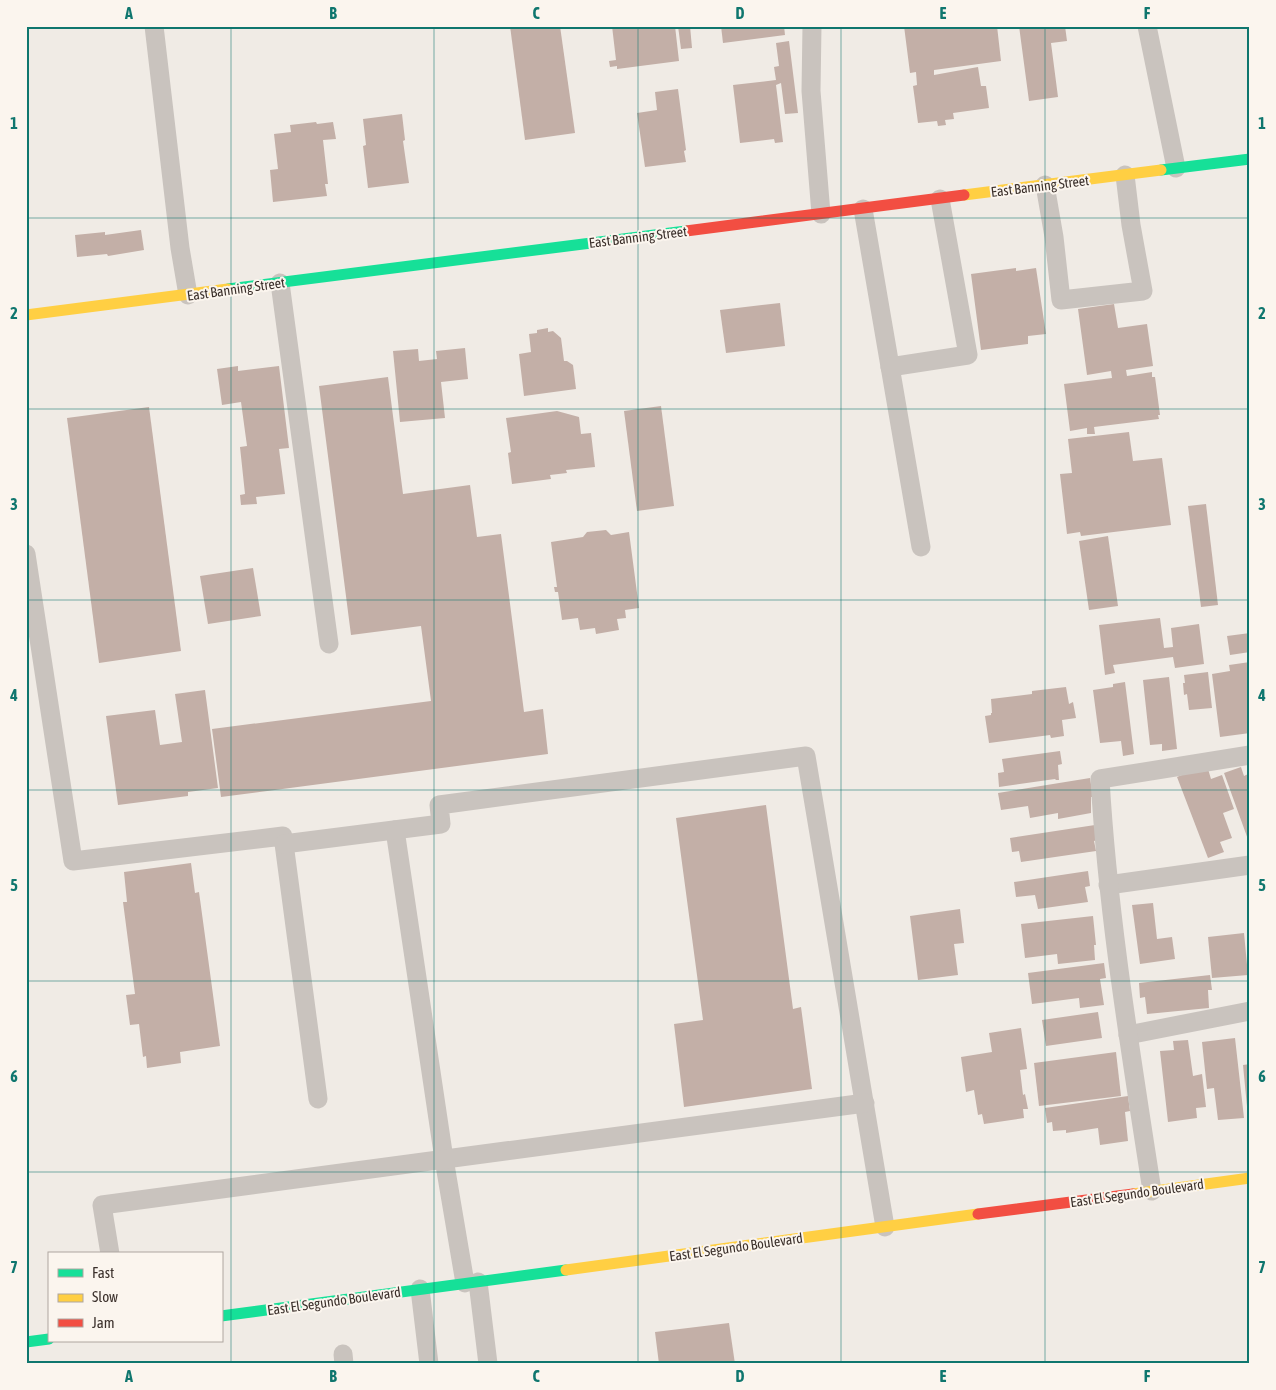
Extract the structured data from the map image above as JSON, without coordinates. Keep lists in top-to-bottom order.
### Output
{
  "streets": {
    "street": ["East Banning Street", "East El Segundo Boulevard"]
  },
  "legend": ["Fast", "Slow", "Jam"],
  "grid": {
    "columns": [
      "A",
      "B",
      "C",
      "D",
      "E",
      "F"
    ],
    "rows": [
      "1",
      "2",
      "3",
      "4",
      "5",
      "6",
      "7"
    ]
  }
}
